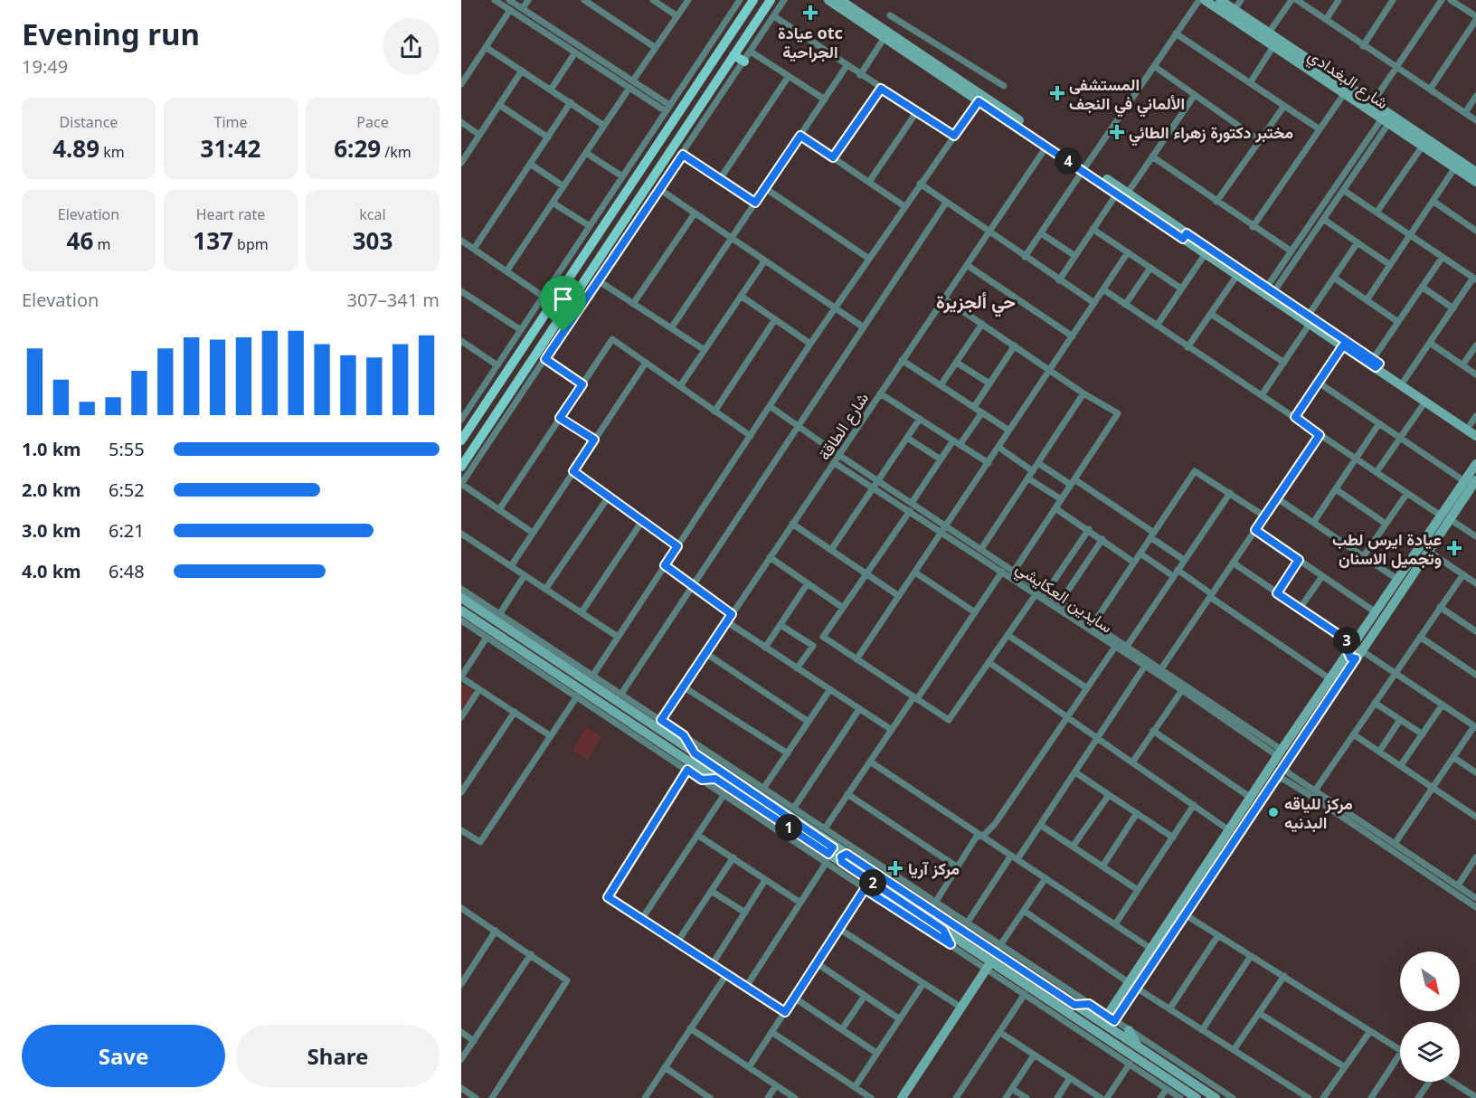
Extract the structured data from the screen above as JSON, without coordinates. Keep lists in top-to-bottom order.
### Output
{
  "streets": {
    "street": ["شارع البغدادي", "شارع الطاقة", "سايدين العكايشي"]
  },
  "crossings": [
    ["شارع الطاقة", "سايدين العكايشي"]
  ],
  "districts": ["حي ألجزيرة"],
  "places": {
    "health": [
      "عيادة otc الجراحية",
      "المستشفى الألماني في النجف",
      "مختبر دكتورة زهراء الطائي",
      "عيادة ايرس لطب وتجميل الاسنان",
      "مركز آريا"
    ],
    "other": ["مركز للياقه البدنيه"]
  },
  "north": "bottom right",
  "page": {
    "heading": ["Evening run", "19:49"],
    "stats": [
      ["Distance", "4.89 km"],
      ["Time", "31:42"],
      ["Pace", "6:29 /km"],
      ["Elevation", "46 m"],
      ["Heart rate", "137 bpm"],
      ["kcal", "303"]
    ],
    "pins": [
      "4",
      "3",
      "1",
      "2"
    ],
    "chart": ["Elevation", "307–341 m"],
    "list": [
      {
        "name": "1.0 km",
        "note": "5:55"
      },
      {
        "name": "2.0 km",
        "note": "6:52"
      },
      {
        "name": "3.0 km",
        "note": "6:21"
      },
      {
        "name": "4.0 km",
        "note": "6:48"
      }
    ],
    "buttons": ["Save", "Share"]
  }
}
